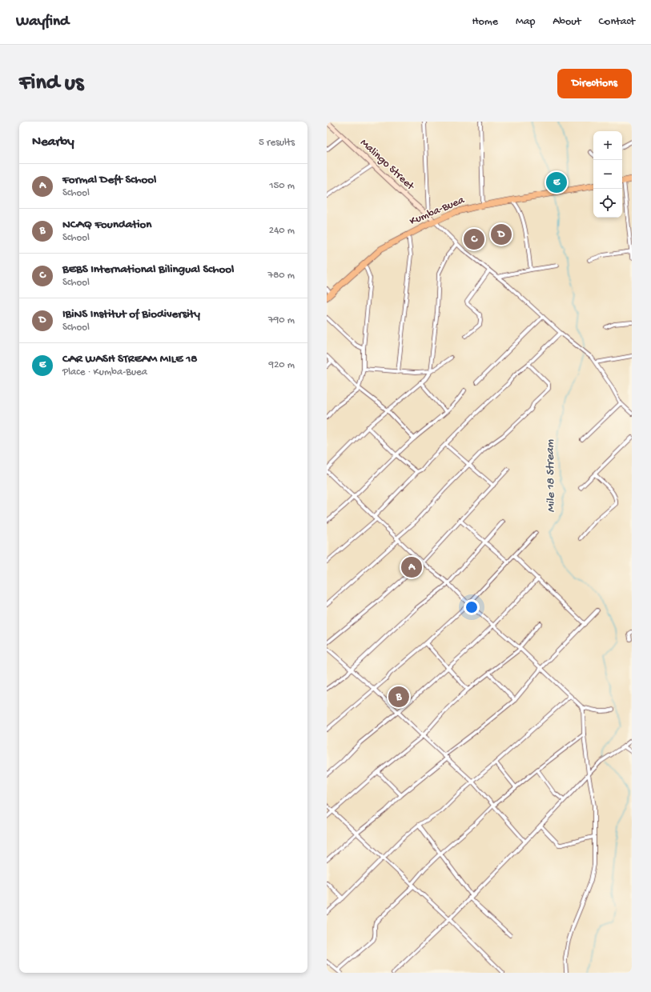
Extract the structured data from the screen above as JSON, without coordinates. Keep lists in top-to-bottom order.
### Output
{
  "streets": {
    "highway": ["Kumba-Buea"],
    "street": ["Malingo Street"]
  },
  "crossings": [
    ["Malingo Street", "Kumba-Buea"]
  ],
  "water": ["Mile 18 Stream"],
  "page": {
    "header": "Wayfind",
    "nav": [
      "Home",
      "Map",
      "About",
      "Contact"
    ],
    "buttons": "Directions",
    "title": "Find us",
    "heading": ["Nearby", "5 results"],
    "map_buttons": ["+", "−"],
    "list": [
      {
        "mark": "A",
        "name": "Formal Deft School",
        "note": "School",
        "value": "150 m"
      },
      {
        "mark": "B",
        "name": "NCAQ Foundation",
        "note": "School",
        "value": "240 m"
      },
      {
        "mark": "C",
        "name": "BEBS International Bilingual School",
        "note": "School",
        "value": "780 m"
      },
      {
        "mark": "D",
        "name": "IBiNS Institut of Biodiversity",
        "note": "School",
        "value": "790 m"
      },
      {
        "mark": "E",
        "name": "CAR WASH STREAM MILE 18",
        "note": "Place · Kumba-Buea",
        "value": "920 m"
      }
    ],
    "pins": [
      "E",
      "D",
      "C",
      "A",
      "B"
    ]
  }
}
